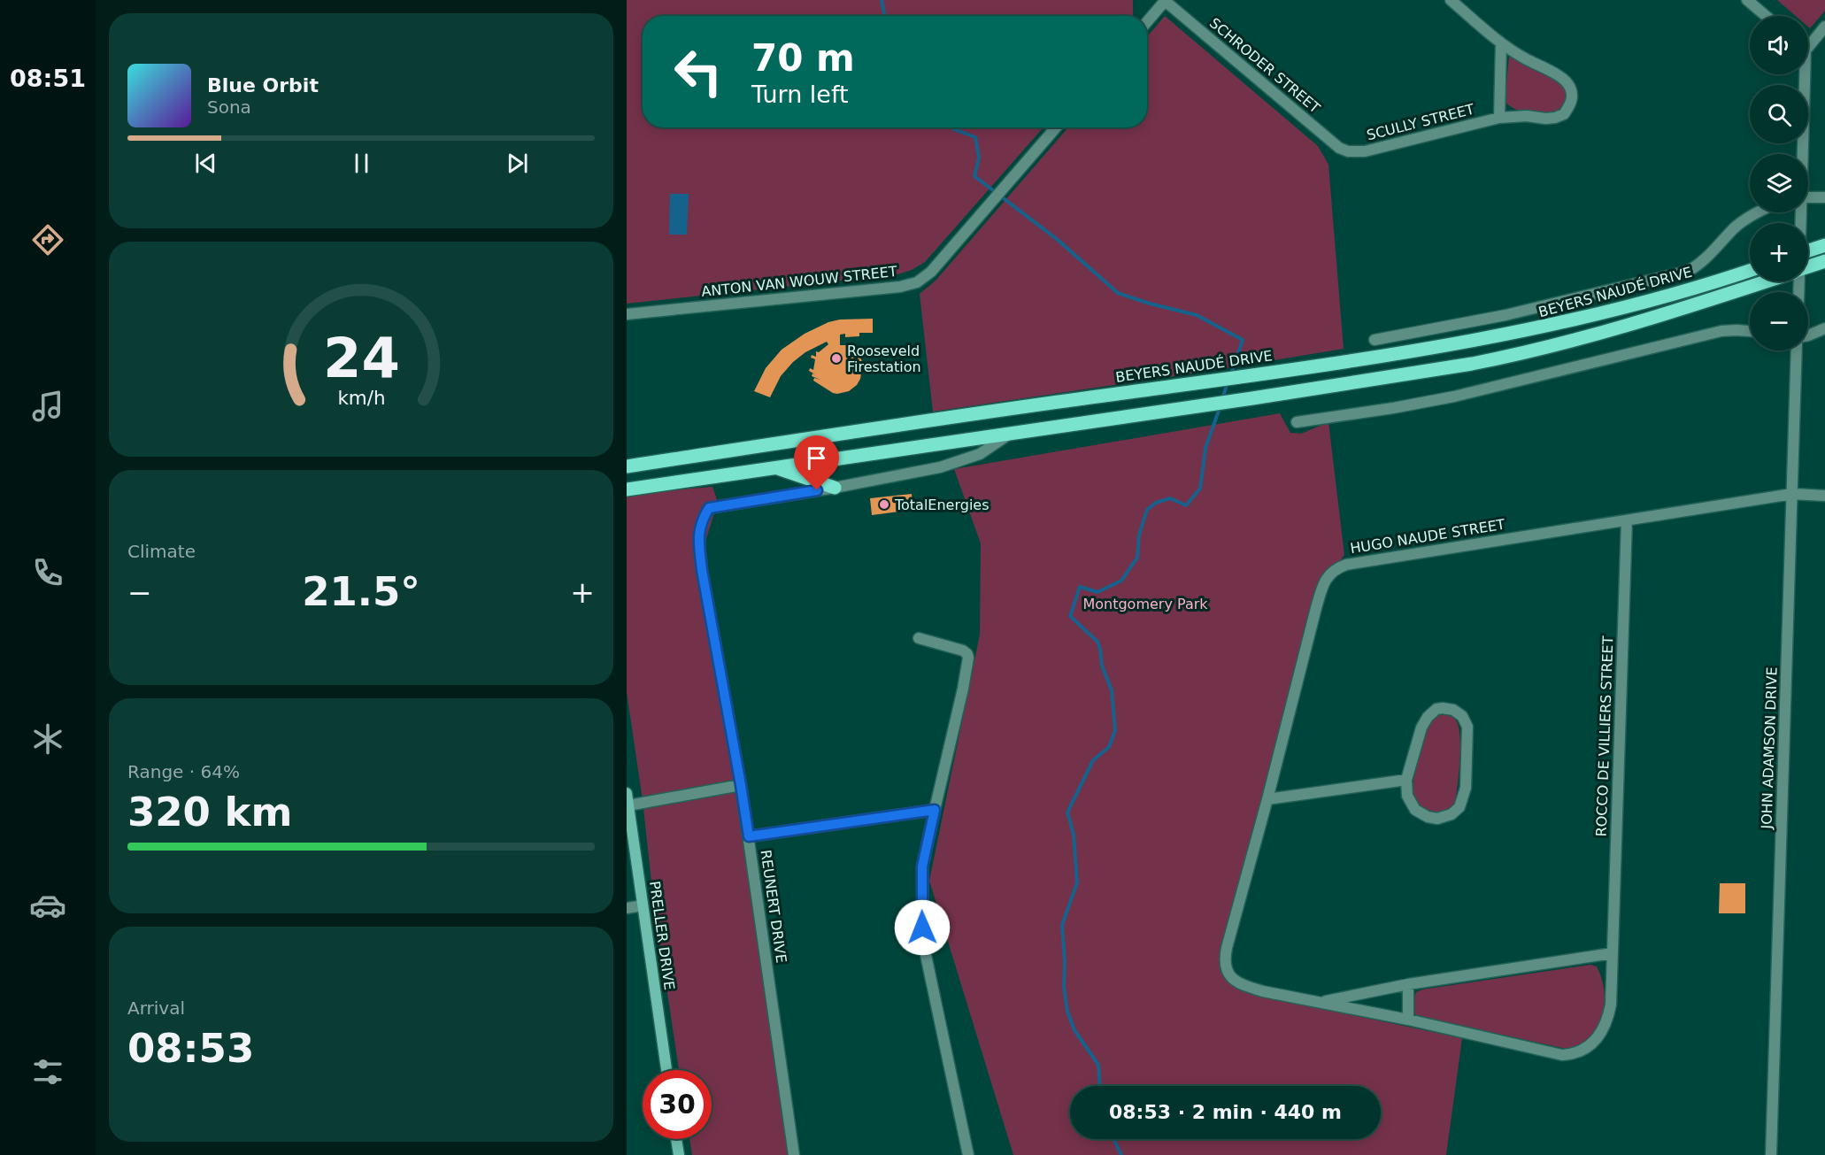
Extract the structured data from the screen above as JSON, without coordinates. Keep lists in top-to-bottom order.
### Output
{
  "streets": {
    "main road": ["BEYERS NAUDÉ DRIVE", "PRELLER DRIVE"],
    "street": [
      "SCHRODER STREET",
      "SCULLY STREET",
      "ANTON VAN WOUW STREET",
      "HUGO NAUDE STREET",
      "ROCCO DE VILLIERS STREET",
      "JOHN ADAMSON DRIVE",
      "REUNERT DRIVE"
    ]
  },
  "crossings": [
    ["SCHRODER STREET", "SCULLY STREET"],
    ["HUGO NAUDE STREET", "ROCCO DE VILLIERS STREET"],
    ["HUGO NAUDE STREET", "JOHN ADAMSON DRIVE"]
  ],
  "parks": ["Montgomery Park"],
  "places": ["Rooseveld Firestation", "TotalEnergies"],
  "page": {
    "tabs": "08:51",
    "map_buttons": ["+", "−"],
    "turn": ["70 m", "Turn left"],
    "song": ["Blue Orbit", "Sona"],
    "tile": [
      "Climate",
      ["Range · 64%", "320 km"],
      ["Arrival", "08:53"]
    ],
    "heat": ["−", "21.5°", "+"],
    "limit": "30",
    "trip": "08:53 · 2 min · 440 m",
    "gauge": ["24", "km/h"]
  }
}
